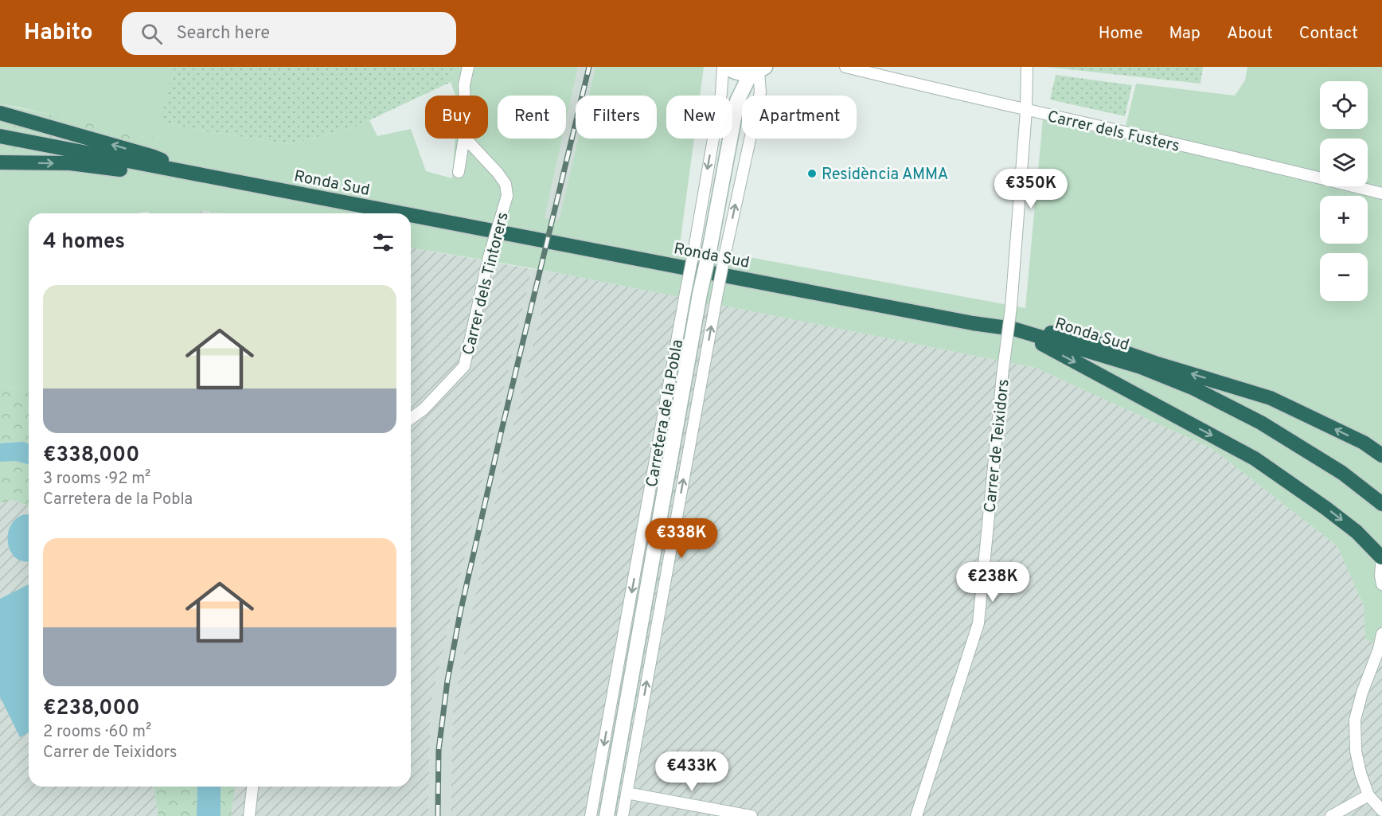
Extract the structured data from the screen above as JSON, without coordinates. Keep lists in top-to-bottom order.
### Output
{
  "streets": {
    "highway": ["Ronda Sud"],
    "street": [
      "Carrer dels Fusters",
      "Carrer dels Tintorers",
      "Carretera de la Pobla",
      "Carrer de Teixidors"
    ]
  },
  "crossings": [
    ["Carrer dels Fusters", "Carrer de Teixidors"]
  ],
  "places": ["Residència AMMA"],
  "page": {
    "header": "Habito",
    "search": "Search here",
    "nav": [
      "Home",
      "Map",
      "About",
      "Contact"
    ],
    "map_buttons": ["+", "−"],
    "chip": [
      "Buy",
      "Rent",
      "Filters",
      "New",
      "Apartment"
    ],
    "price": [
      "€350K",
      "€338K",
      "€238K",
      "€433K"
    ],
    "heading": "4 homes",
    "list": [
      {
        "name": "€338,000",
        "note": "3 rooms · 92 m² · Carretera de la Pobla"
      },
      {
        "name": "€238,000",
        "note": "2 rooms · 60 m² · Carrer de Teixidors"
      }
    ]
  }
}
